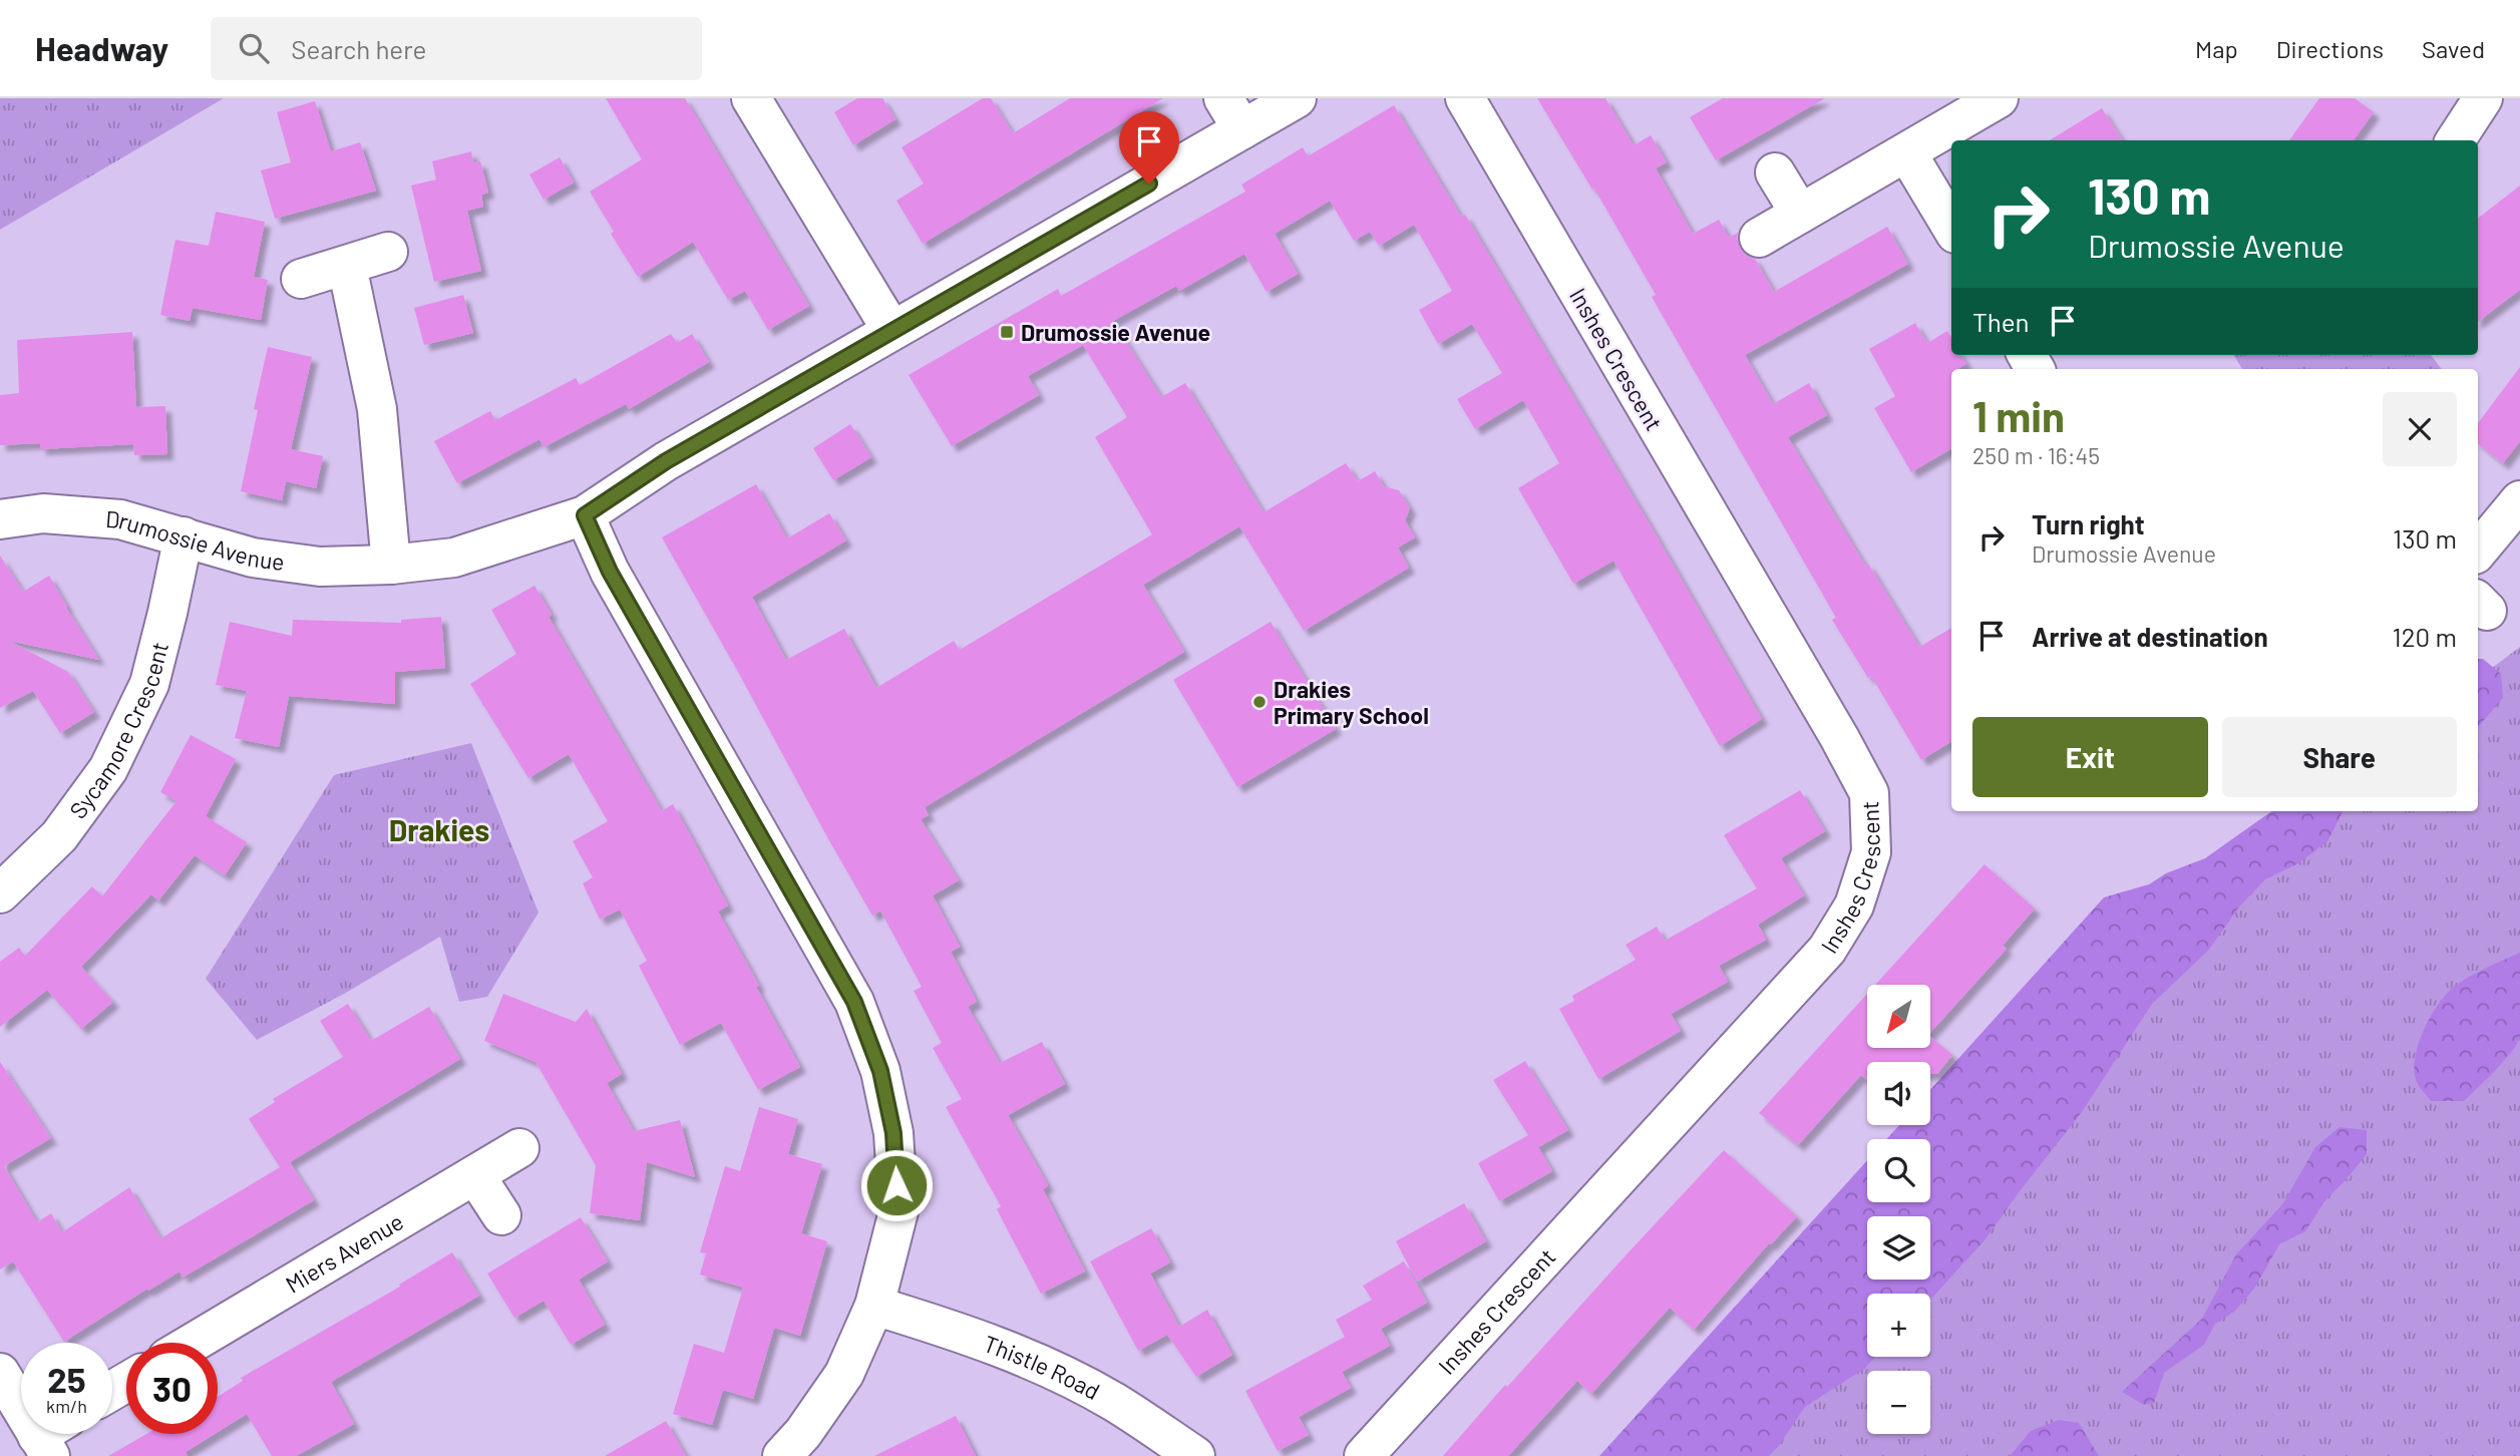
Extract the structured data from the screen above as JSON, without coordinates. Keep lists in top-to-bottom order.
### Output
{
  "streets": {
    "street": [
      "Inshes Crescent",
      "Drumossie Avenue",
      "Sycamore Crescent",
      "Miers Avenue",
      "Thistle Road"
    ]
  },
  "crossings": [
    ["Drumossie Avenue", "Sycamore Crescent"]
  ],
  "districts": ["Drakies"],
  "places": {
    "transit": ["Drumossie Avenue"],
    "other": ["Drakies Primary School"]
  },
  "north": "bottom left",
  "page": {
    "header": "Headway",
    "search": "Search here",
    "nav": ["Map", "Directions", "Saved"],
    "turn": ["130 m", "Drumossie Avenue"],
    "then": "Then",
    "heading": ["1 min", "250 m · 16:45"],
    "list": [
      {
        "name": "Turn right",
        "note": "Drumossie Avenue",
        "value": "130 m"
      },
      {
        "name": "Arrive at destination",
        "value": "120 m"
      }
    ],
    "buttons": ["Exit", "Share"],
    "map_buttons": ["+", "−"],
    "speed": "25 km/h",
    "limit": "30"
  }
}
